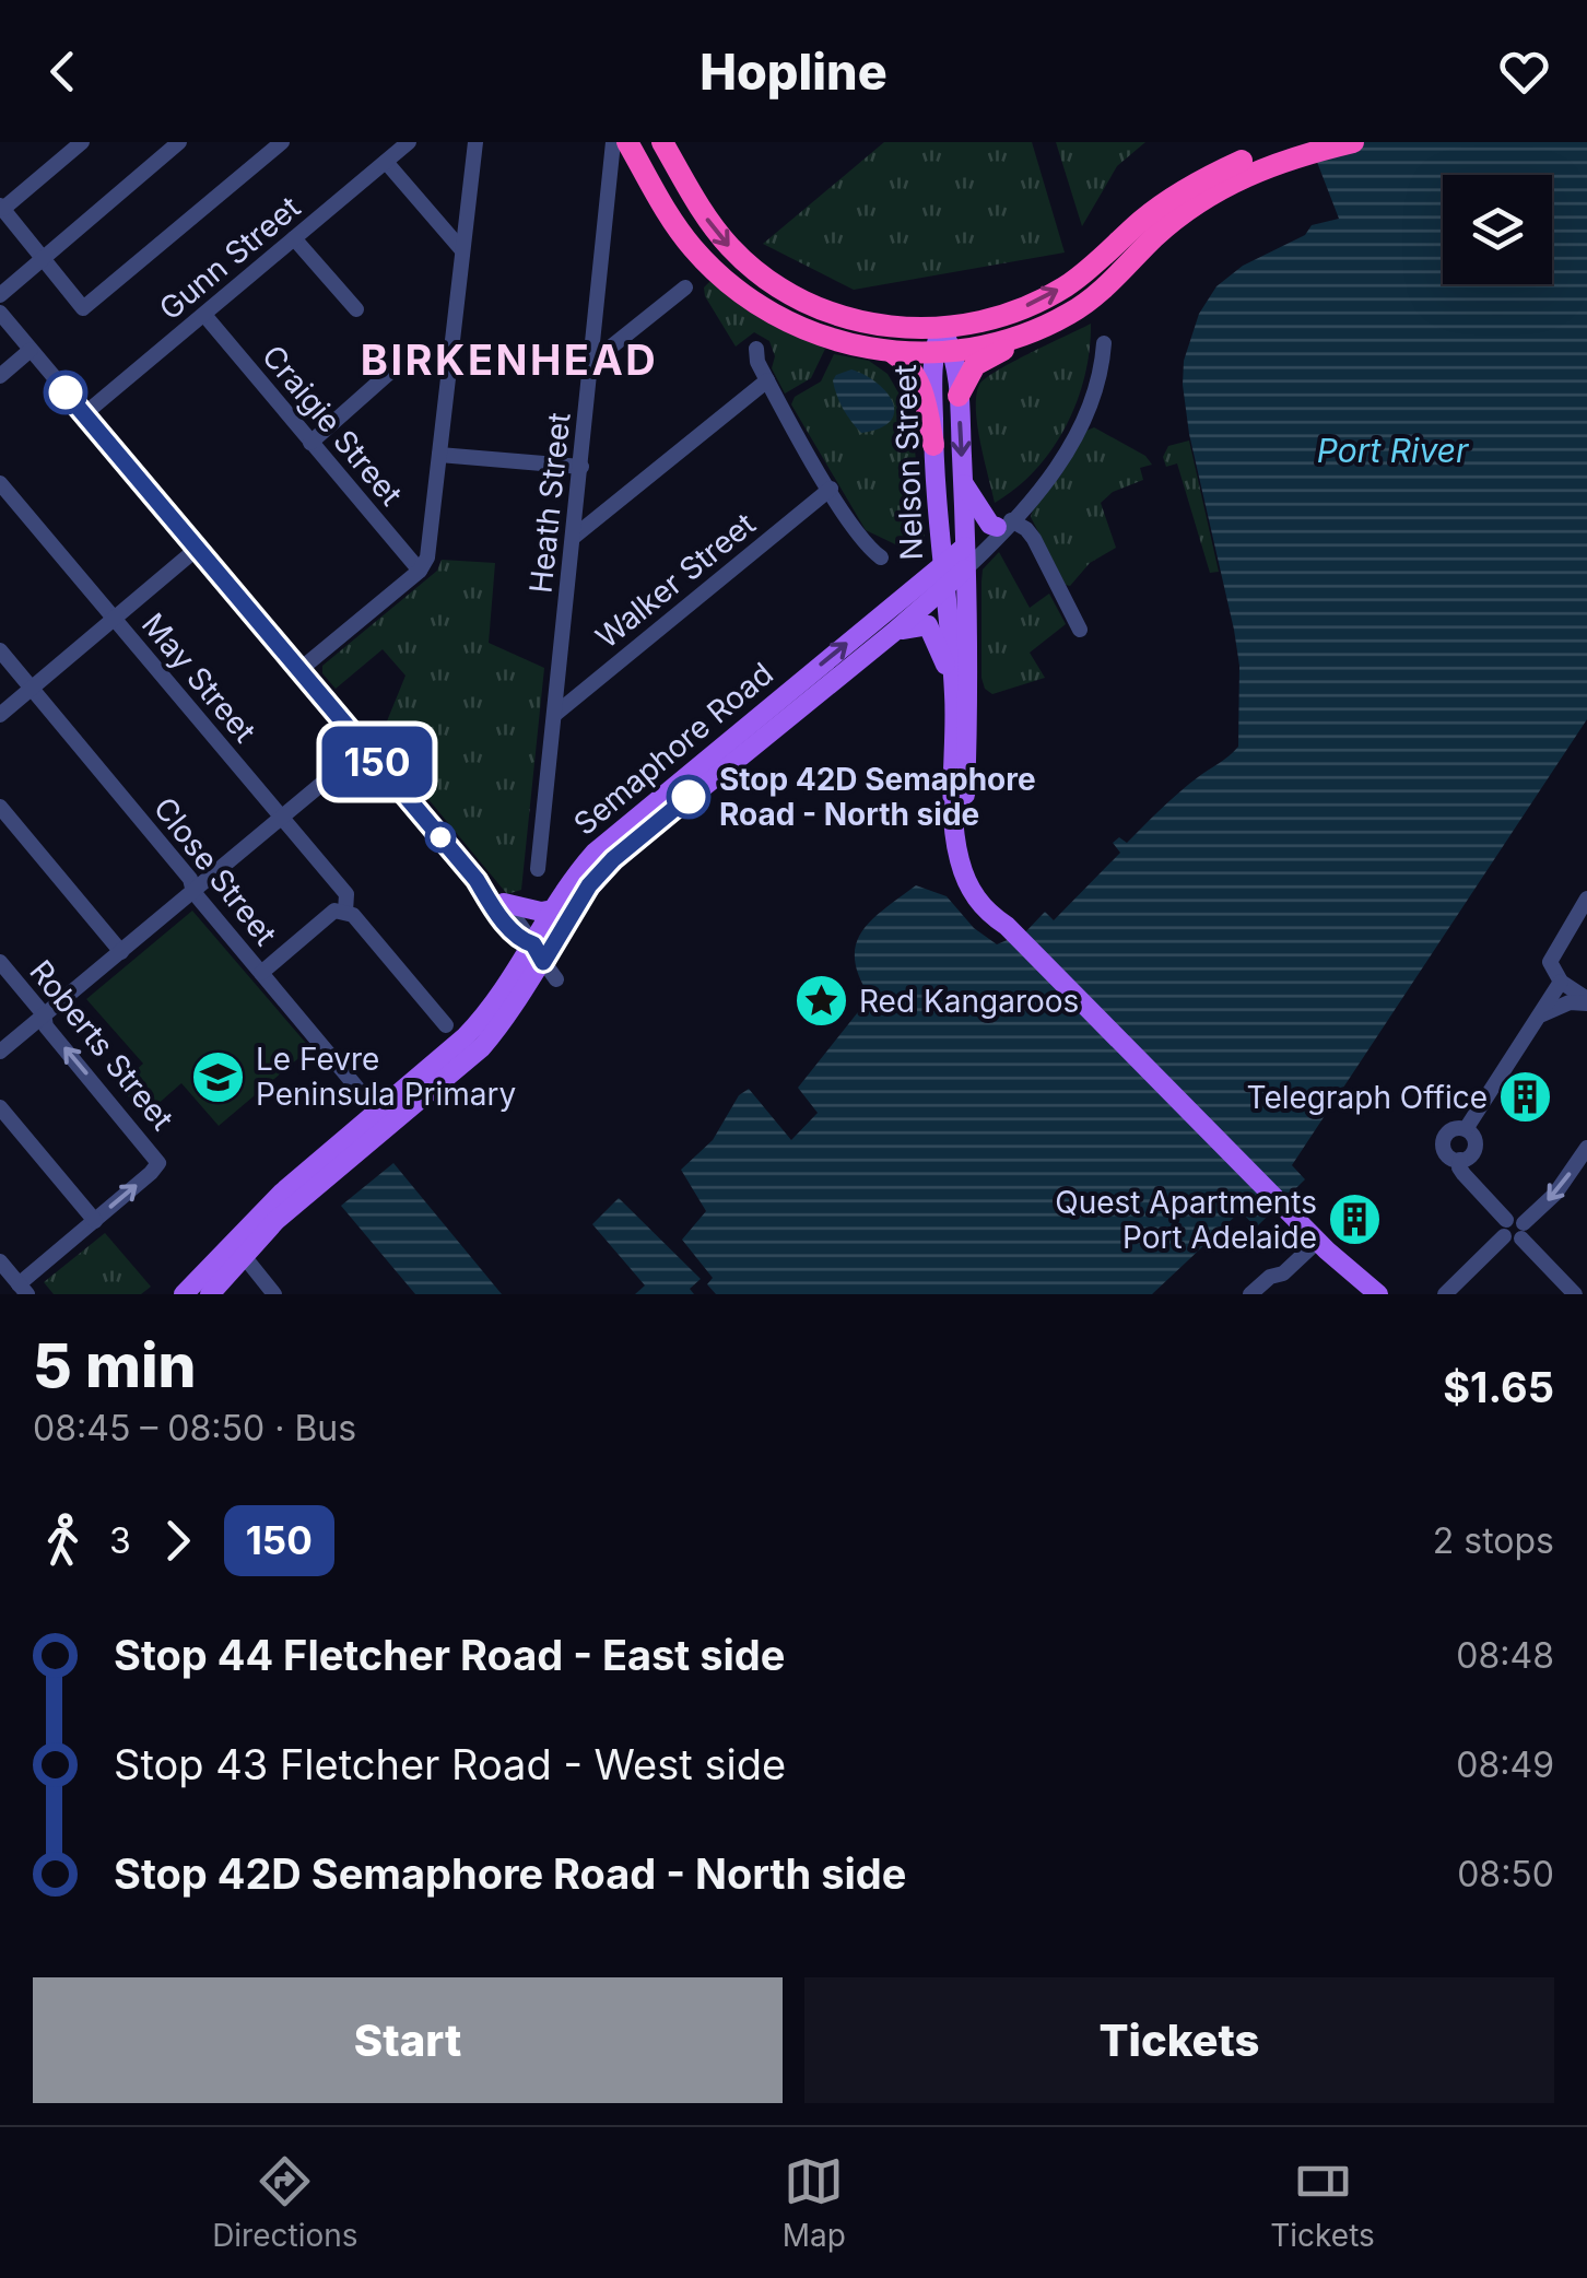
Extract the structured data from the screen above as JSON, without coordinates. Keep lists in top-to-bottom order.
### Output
{
  "streets": {
    "main road": ["Nelson Street", "Semaphore Road"],
    "street": [
      "Gunn Street",
      "Craigie Street",
      "Heath Street",
      "Walker Street",
      "May Street",
      "Close Street",
      "Roberts Street"
    ]
  },
  "crossings": [
    ["Gunn Street", "Craigie Street"],
    ["Nelson Street", "Semaphore Road"],
    ["Heath Street", "Walker Street"],
    ["Semaphore Road", "Close Street"]
  ],
  "districts": ["BIRKENHEAD"],
  "water": ["Port River"],
  "places": {
    "other": ["Stop 42D Semaphore Road - North side"],
    "place": ["Red Kangaroos"],
    "school or university": ["Le Fevre Peninsula Primary"],
    "building": ["Telegraph Office", "Quest Apartments Port Adelaide"]
  },
  "lines": ["bus line 150"],
  "page": {
    "header": "Hopline",
    "on_map": "150",
    "heading": ["5 min", "08:45 – 08:50 · Bus", "$1.65"],
    "legs": ["3", "150", "2 stops"],
    "list": [
      {
        "name": "Stop 44 Fletcher Road - East side",
        "value": "08:48"
      },
      {
        "name": "Stop 43 Fletcher Road - West side",
        "value": "08:49"
      },
      {
        "name": "Stop 42D Semaphore Road - North side",
        "value": "08:50"
      }
    ],
    "buttons": ["Start", "Tickets"],
    "tabs": ["Directions", "Map", "Tickets"]
  }
}
